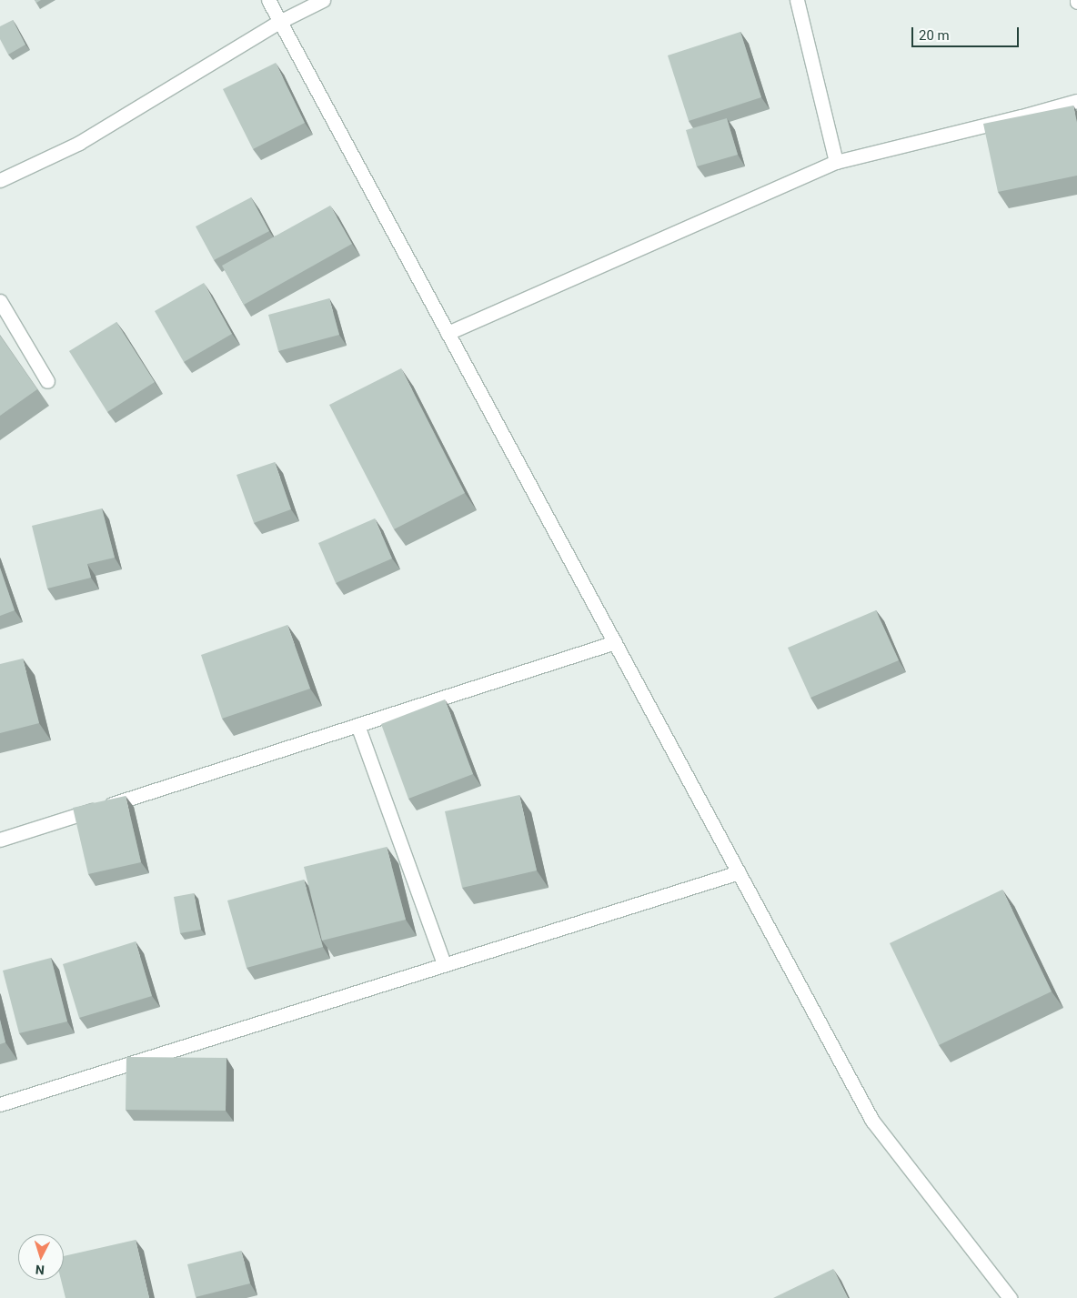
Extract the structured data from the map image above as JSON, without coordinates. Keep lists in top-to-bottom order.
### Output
{
  "scale_bar": "20 m",
  "north": "bottom"
}
